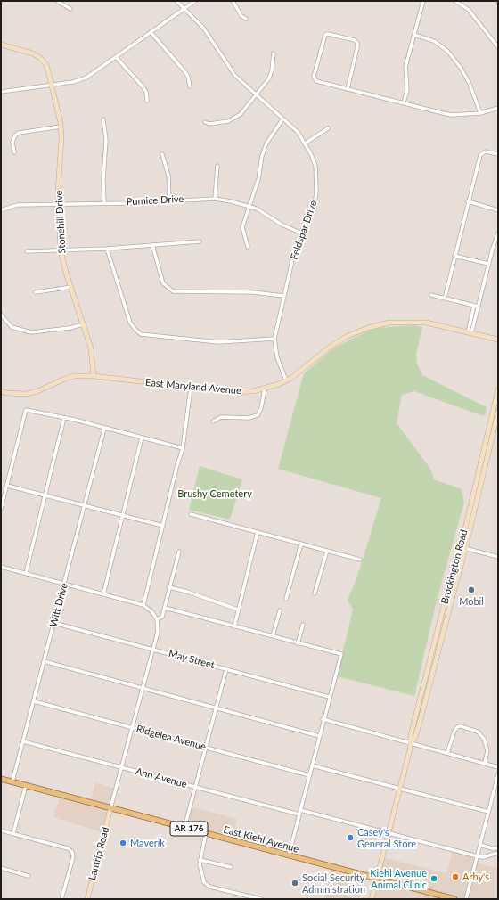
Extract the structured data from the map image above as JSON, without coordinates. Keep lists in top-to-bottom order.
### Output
{
  "streets": {
    "main road": ["AR 176", "East Kiehl Avenue"],
    "street": [
      "Pumice Drive",
      "Stonehill Drive",
      "Feldspar Drive",
      "East Maryland Avenue",
      "Brockington Road",
      "Witt Drive",
      "May Street",
      "Ridgelea Avenue",
      "Ann Avenue",
      "Lantrip Road"
    ]
  },
  "crossings": [
    ["Pumice Drive", "Stonehill Drive"],
    ["Pumice Drive", "Feldspar Drive"],
    ["Stonehill Drive", "East Maryland Avenue"],
    ["Feldspar Drive", "East Maryland Avenue"],
    ["Brockington Road", "East Kiehl Avenue"],
    ["Witt Drive", "May Street"],
    ["Witt Drive", "Ridgelea Avenue"],
    ["Witt Drive", "Ann Avenue"],
    ["Witt Drive", "East Kiehl Avenue"],
    ["East Kiehl Avenue", "Lantrip Road"]
  ],
  "parks": ["Brushy Cemetery"],
  "places": [
    "Mobil",
    "Casey's General Store",
    "Maverik",
    "Arby's",
    "Kiehl Avenue Animal Clinic",
    "Social Security Administration"
  ]
}
